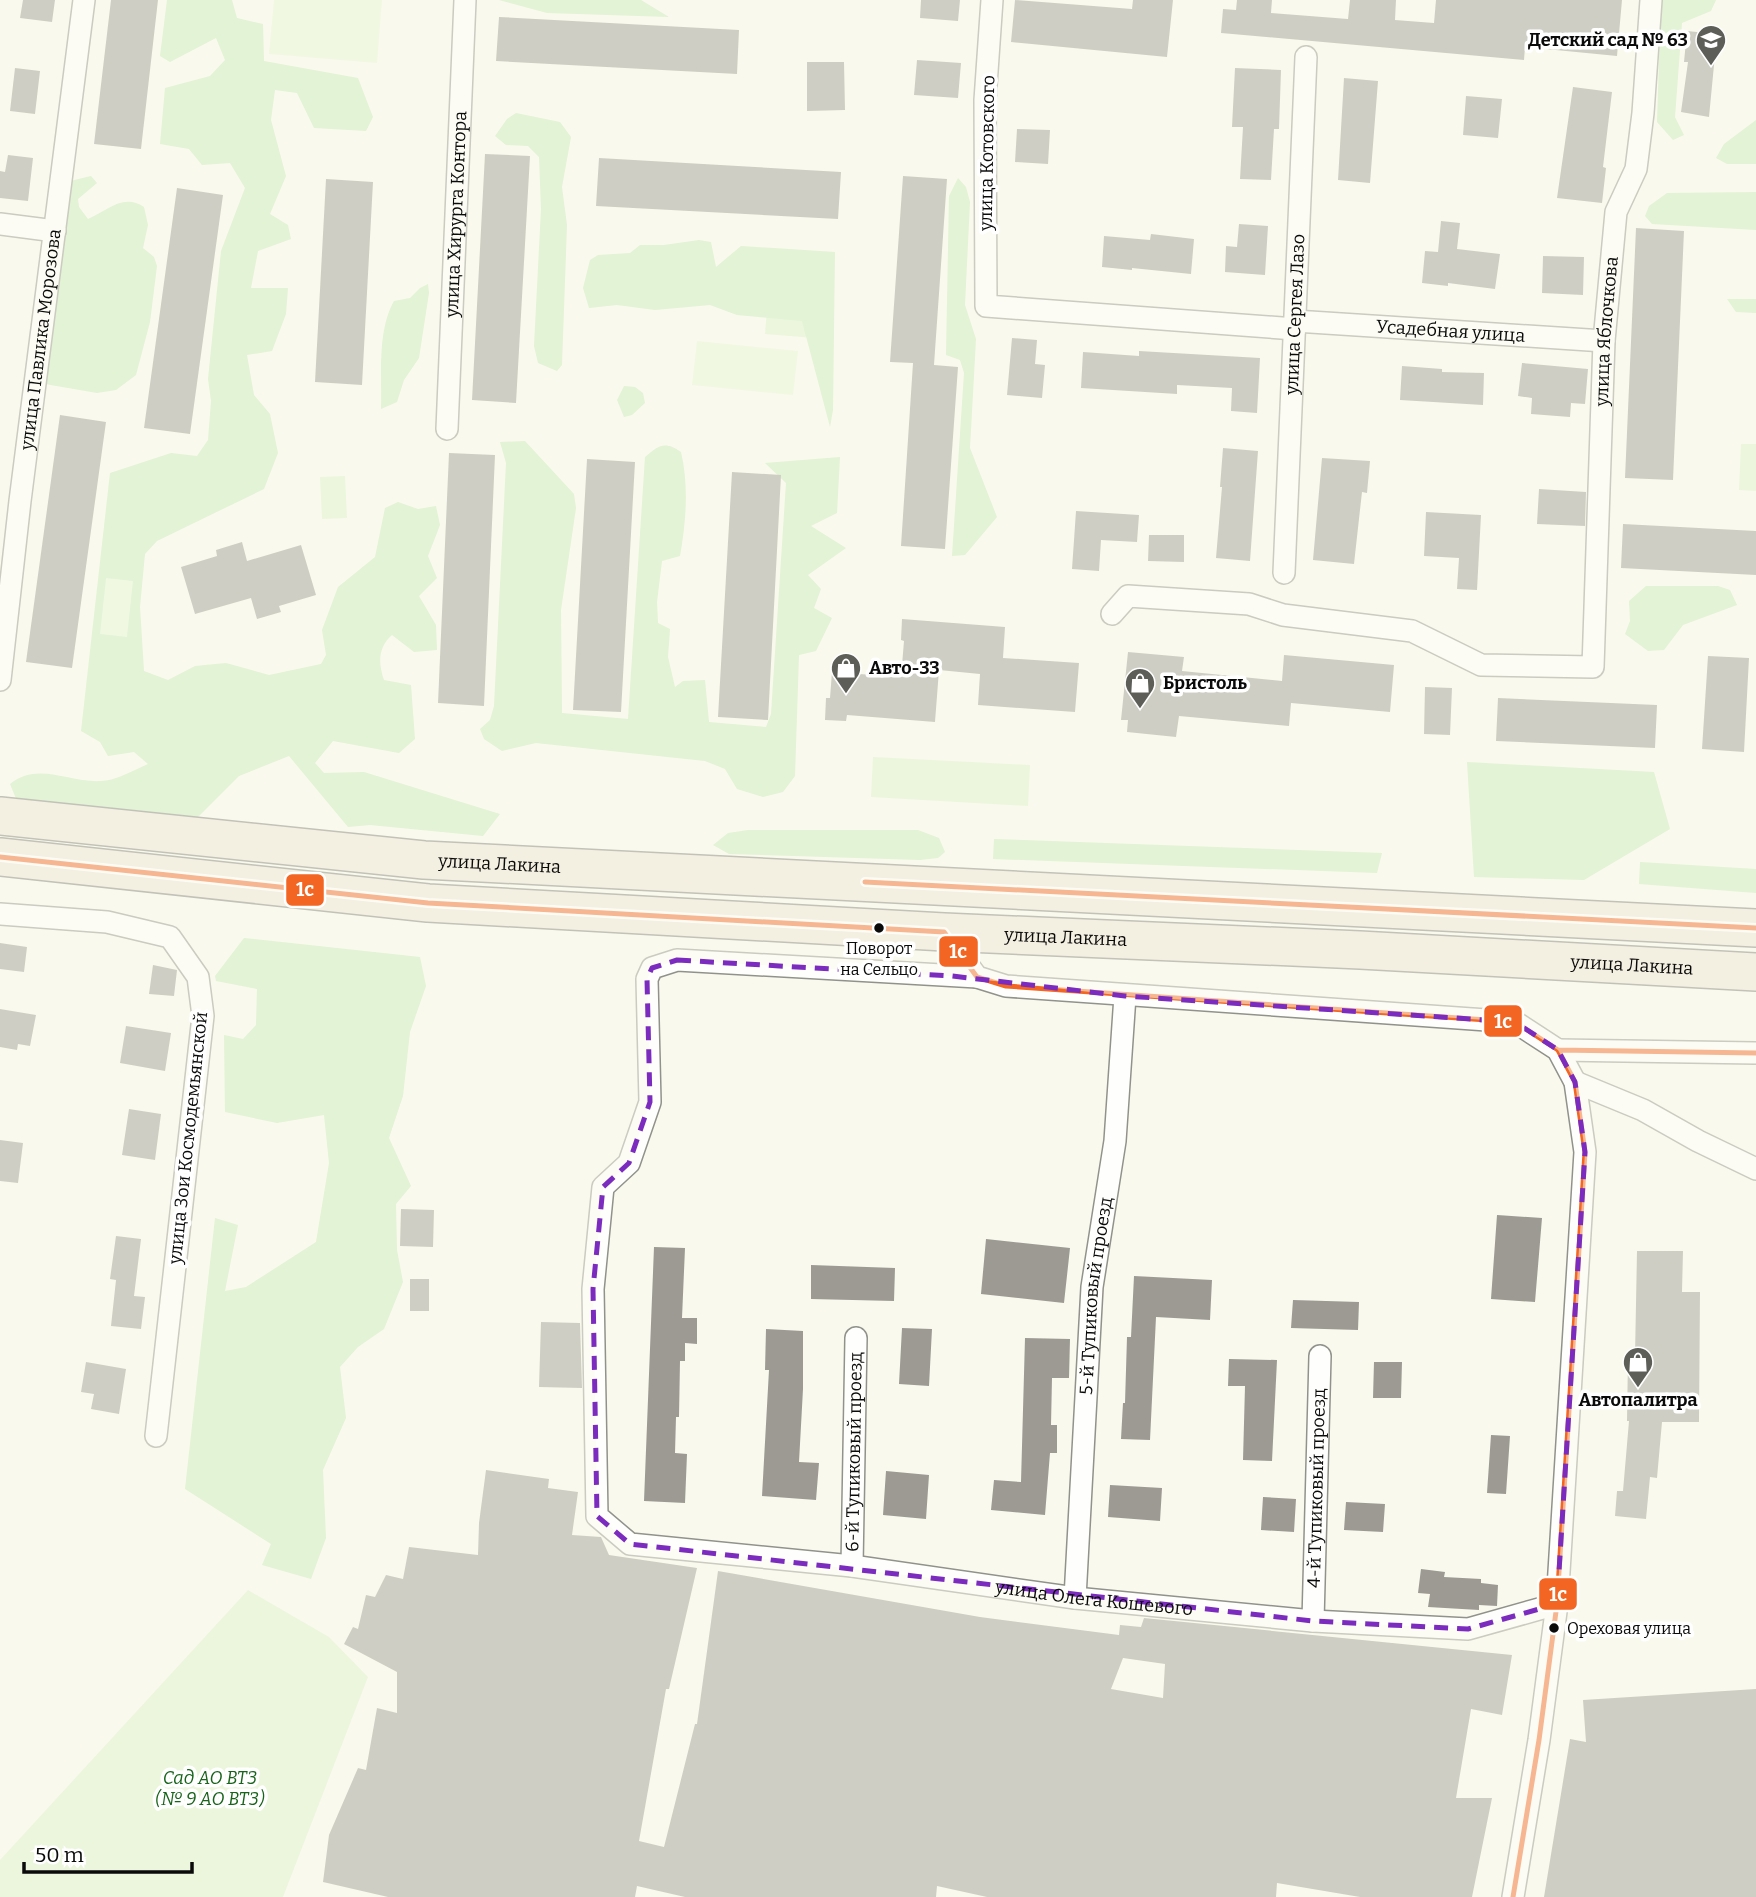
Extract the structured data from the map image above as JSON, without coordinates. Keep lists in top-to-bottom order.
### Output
{
  "streets": {
    "highway": ["улица Лакина"],
    "street": [
      "улица Котовского",
      "улица Хирурга Контора",
      "улица Сергея Лазо",
      "Усадебная улица",
      "улица Яблочкова",
      "улица Павлика Морозова",
      "улица Зои Космодемьянской",
      "5-й Тупиковый проезд",
      "6-й Тупиковый проезд",
      "4-й Тупиковый проезд",
      "улица Олега Кошевого"
    ]
  },
  "crossings": [
    ["улица Котовского", "Усадебная улица"],
    ["улица Сергея Лазо", "Усадебная улица"],
    ["Усадебная улица", "улица Яблочкова"],
    ["5-й Тупиковый проезд", "улица Олега Кошевого"],
    ["6-й Тупиковый проезд", "улица Олега Кошевого"],
    ["4-й Тупиковый проезд", "улица Олега Кошевого"]
  ],
  "parks": ["Сад АО ВТЗ (№ 9 АО ВТЗ)"],
  "places": {
    "school or university": ["Детский сад № 63"],
    "shop": ["Авто-33", "Бристоль", "Автопалитра"],
    "other": ["Поворот на Сельцо", "Ореховая улица"]
  },
  "lines": ["transit line 1с"],
  "scale_bar": "50 m"
}
